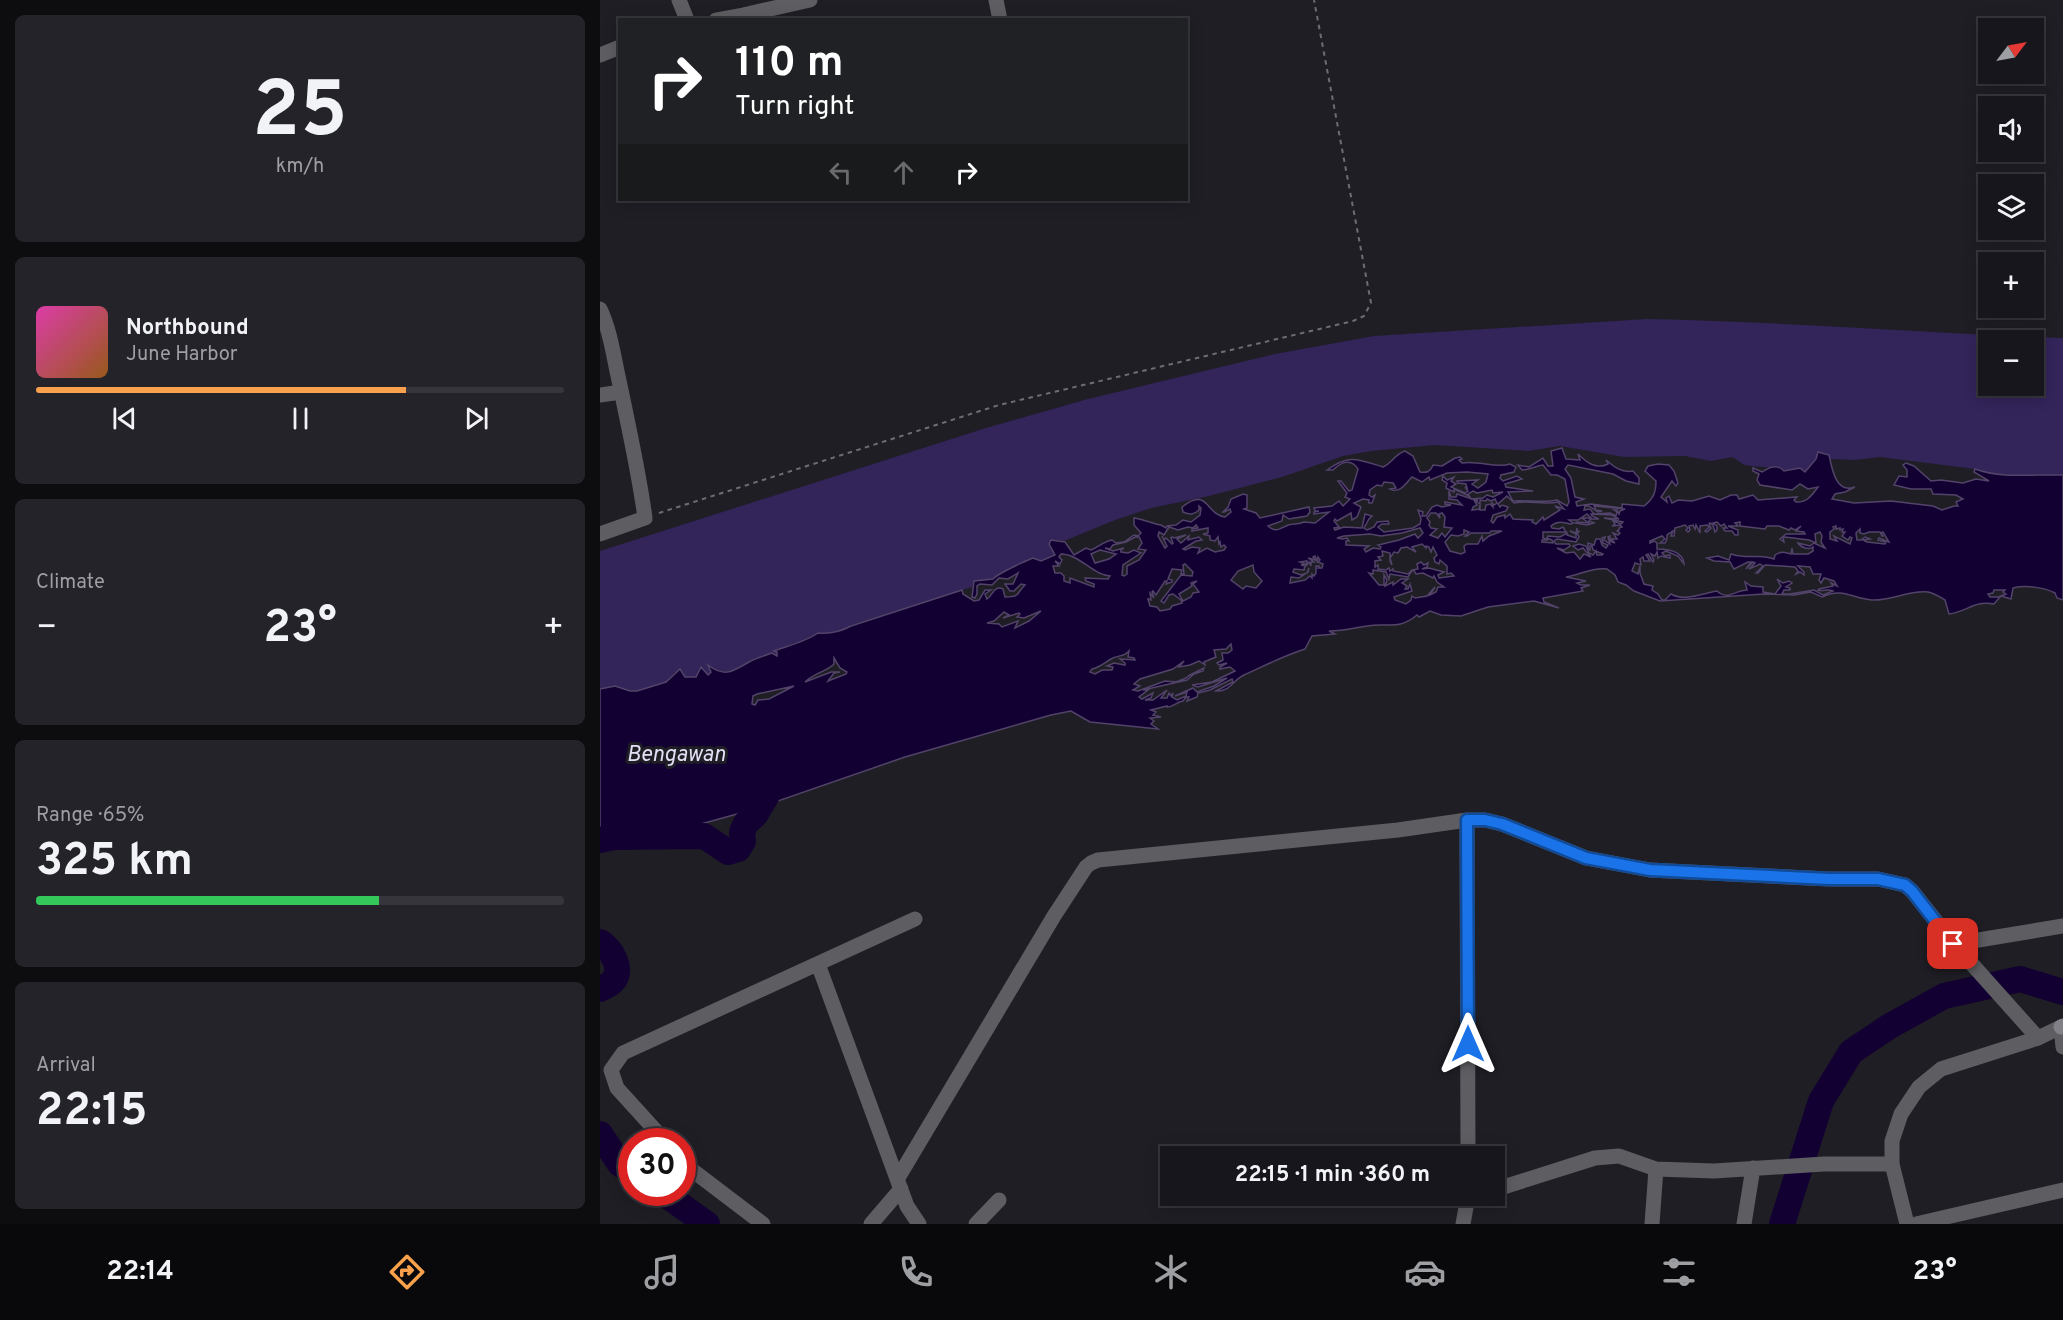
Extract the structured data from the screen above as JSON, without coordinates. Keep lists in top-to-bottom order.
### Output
{
  "water": ["Bengawan"],
  "north": "top right",
  "page": {
    "tile": [
      ["25", "km/h"],
      "Climate",
      ["Range · 65%", "325 km"],
      ["Arrival", "22:15"]
    ],
    "map_buttons": ["+", "−"],
    "turn": ["110 m", "Turn right"],
    "song": ["Northbound", "June Harbor"],
    "heat": ["−", "23°", "+"],
    "limit": "30",
    "trip": "22:15 · 1 min · 360 m",
    "tabs": ["22:14", "23°"]
  }
}
